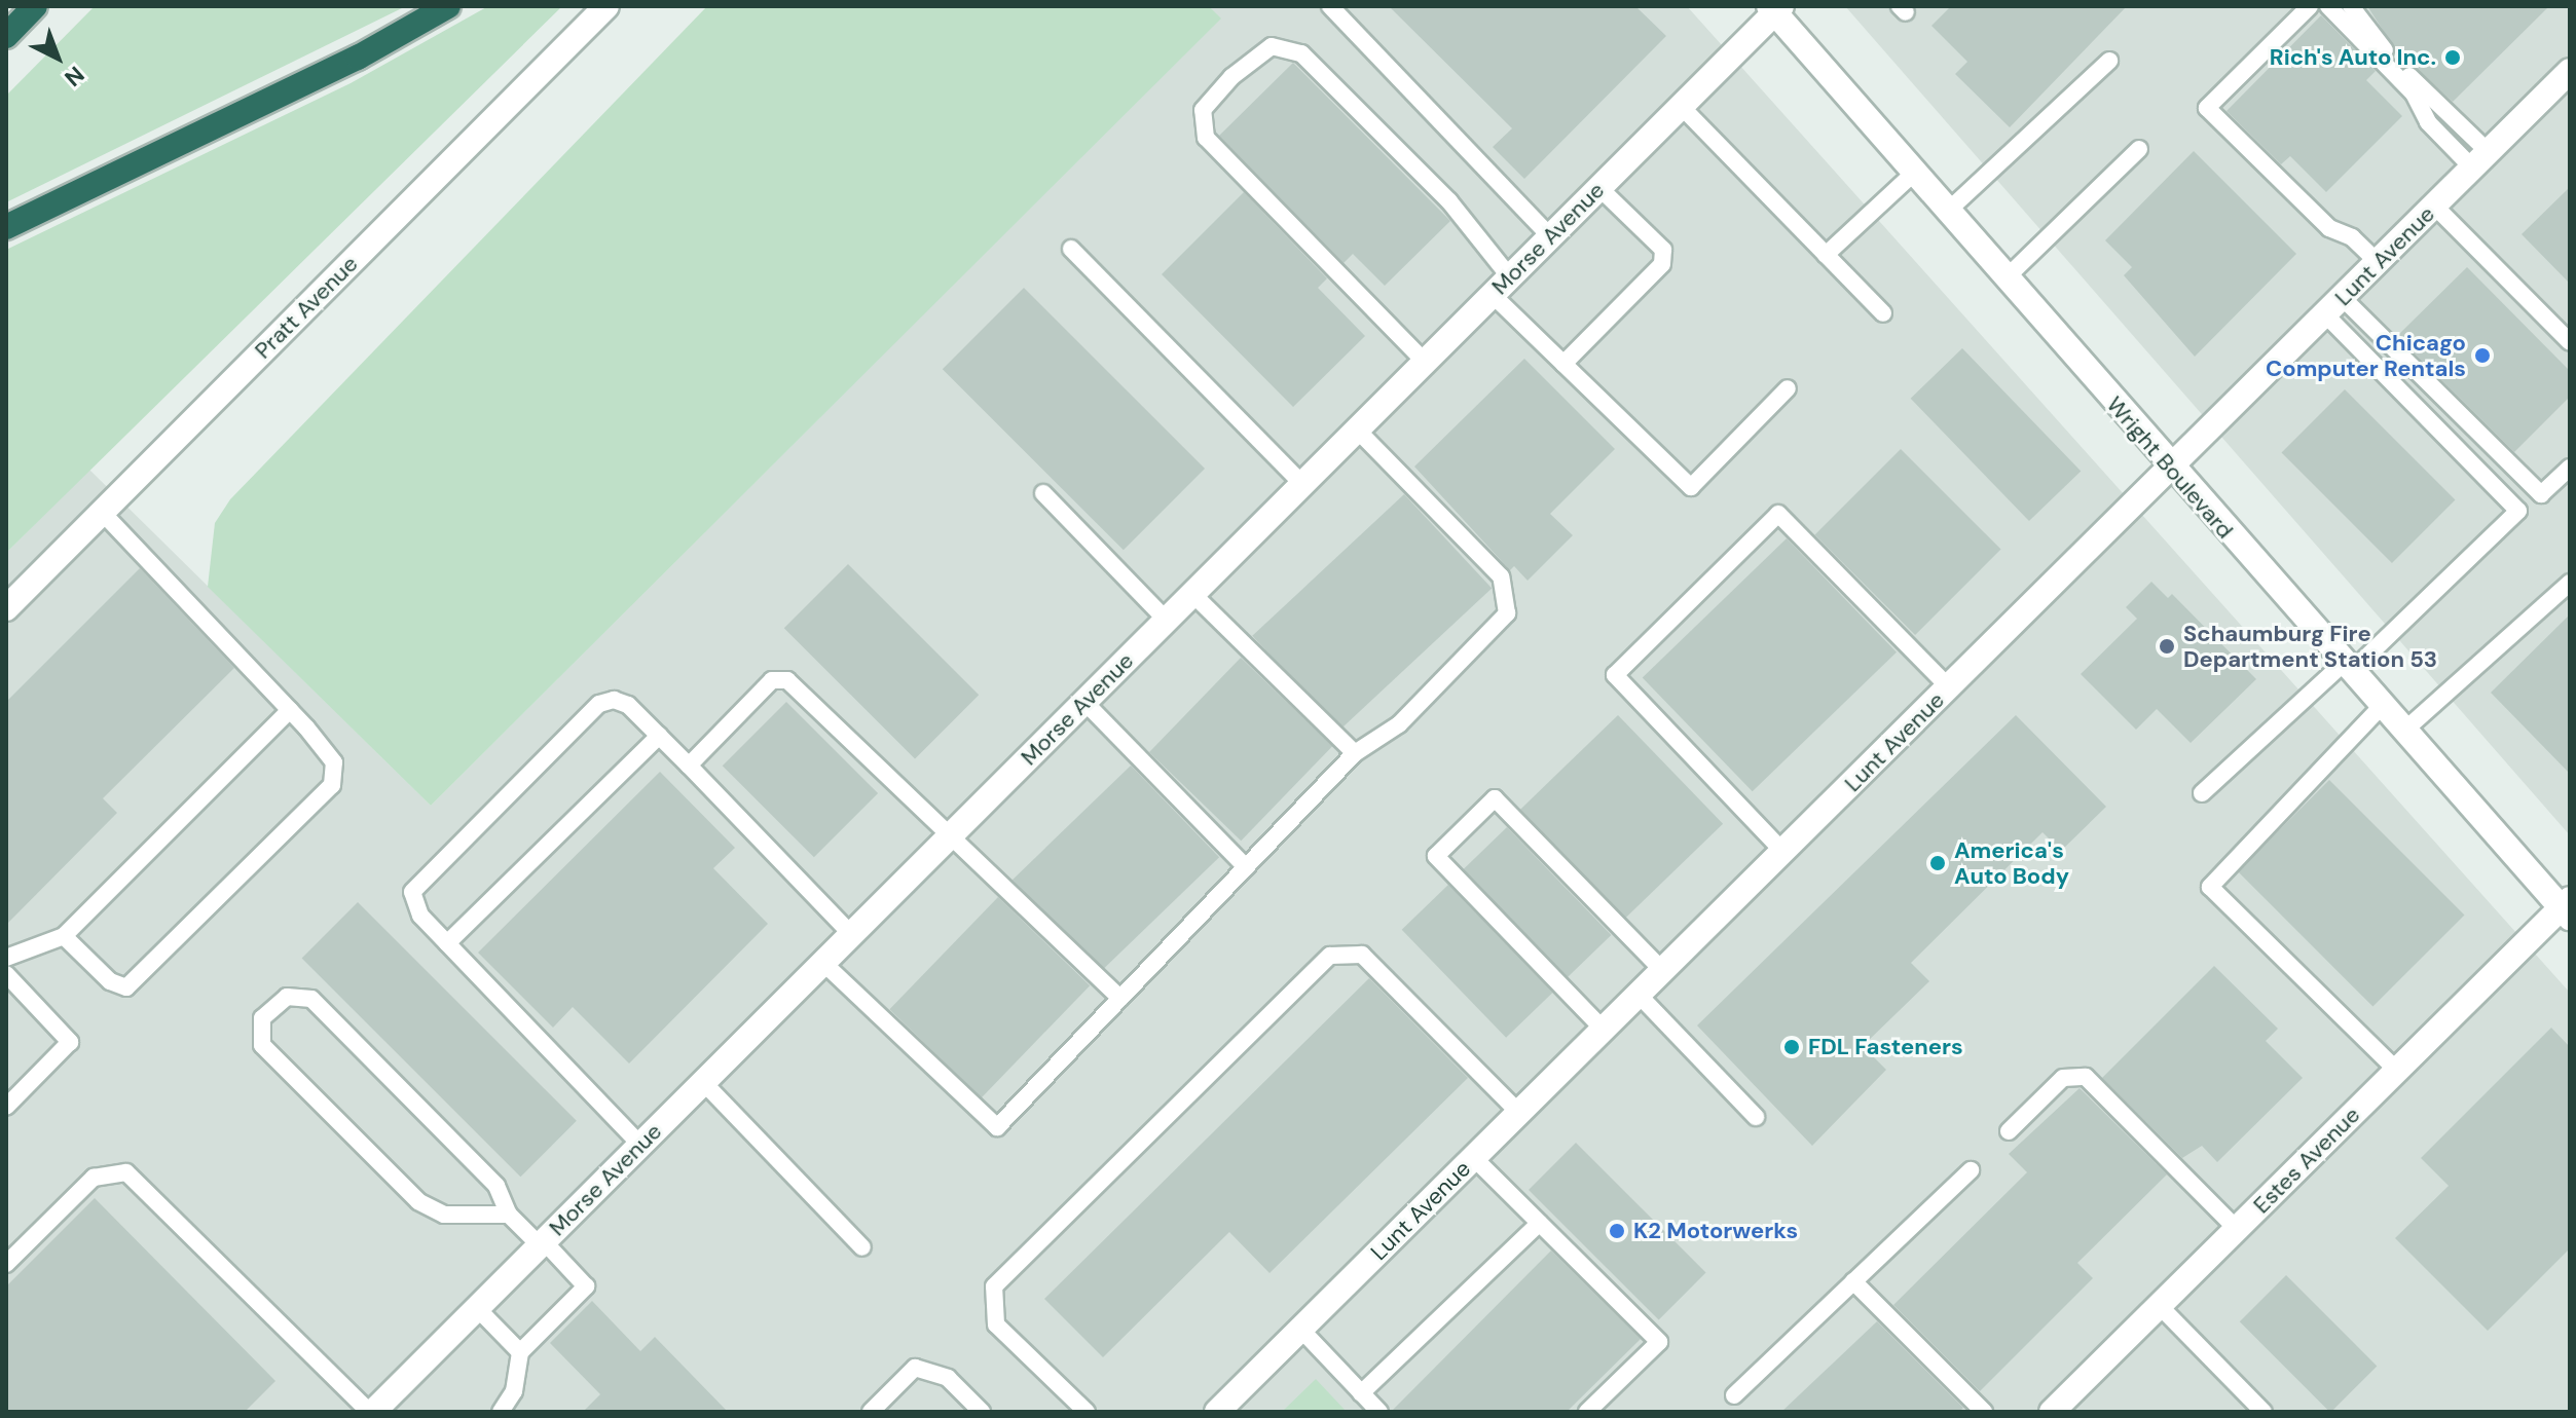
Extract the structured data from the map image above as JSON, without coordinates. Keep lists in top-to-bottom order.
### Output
{
  "streets": {
    "street": [
      "Morse Avenue",
      "Lunt Avenue",
      "Pratt Avenue",
      "Wright Boulevard",
      "Estes Avenue"
    ]
  },
  "crossings": [
    ["Morse Avenue", "Wright Boulevard"],
    ["Lunt Avenue", "Wright Boulevard"],
    ["Wright Boulevard", "Estes Avenue"]
  ],
  "places": [
    "Rich's Auto Inc.",
    "Chicago Computer Rentals",
    "Schaumburg Fire Department Station 53",
    "America's Auto Body",
    "FDL Fasteners",
    "K2 Motorwerks"
  ],
  "north": "bottom right"
}
